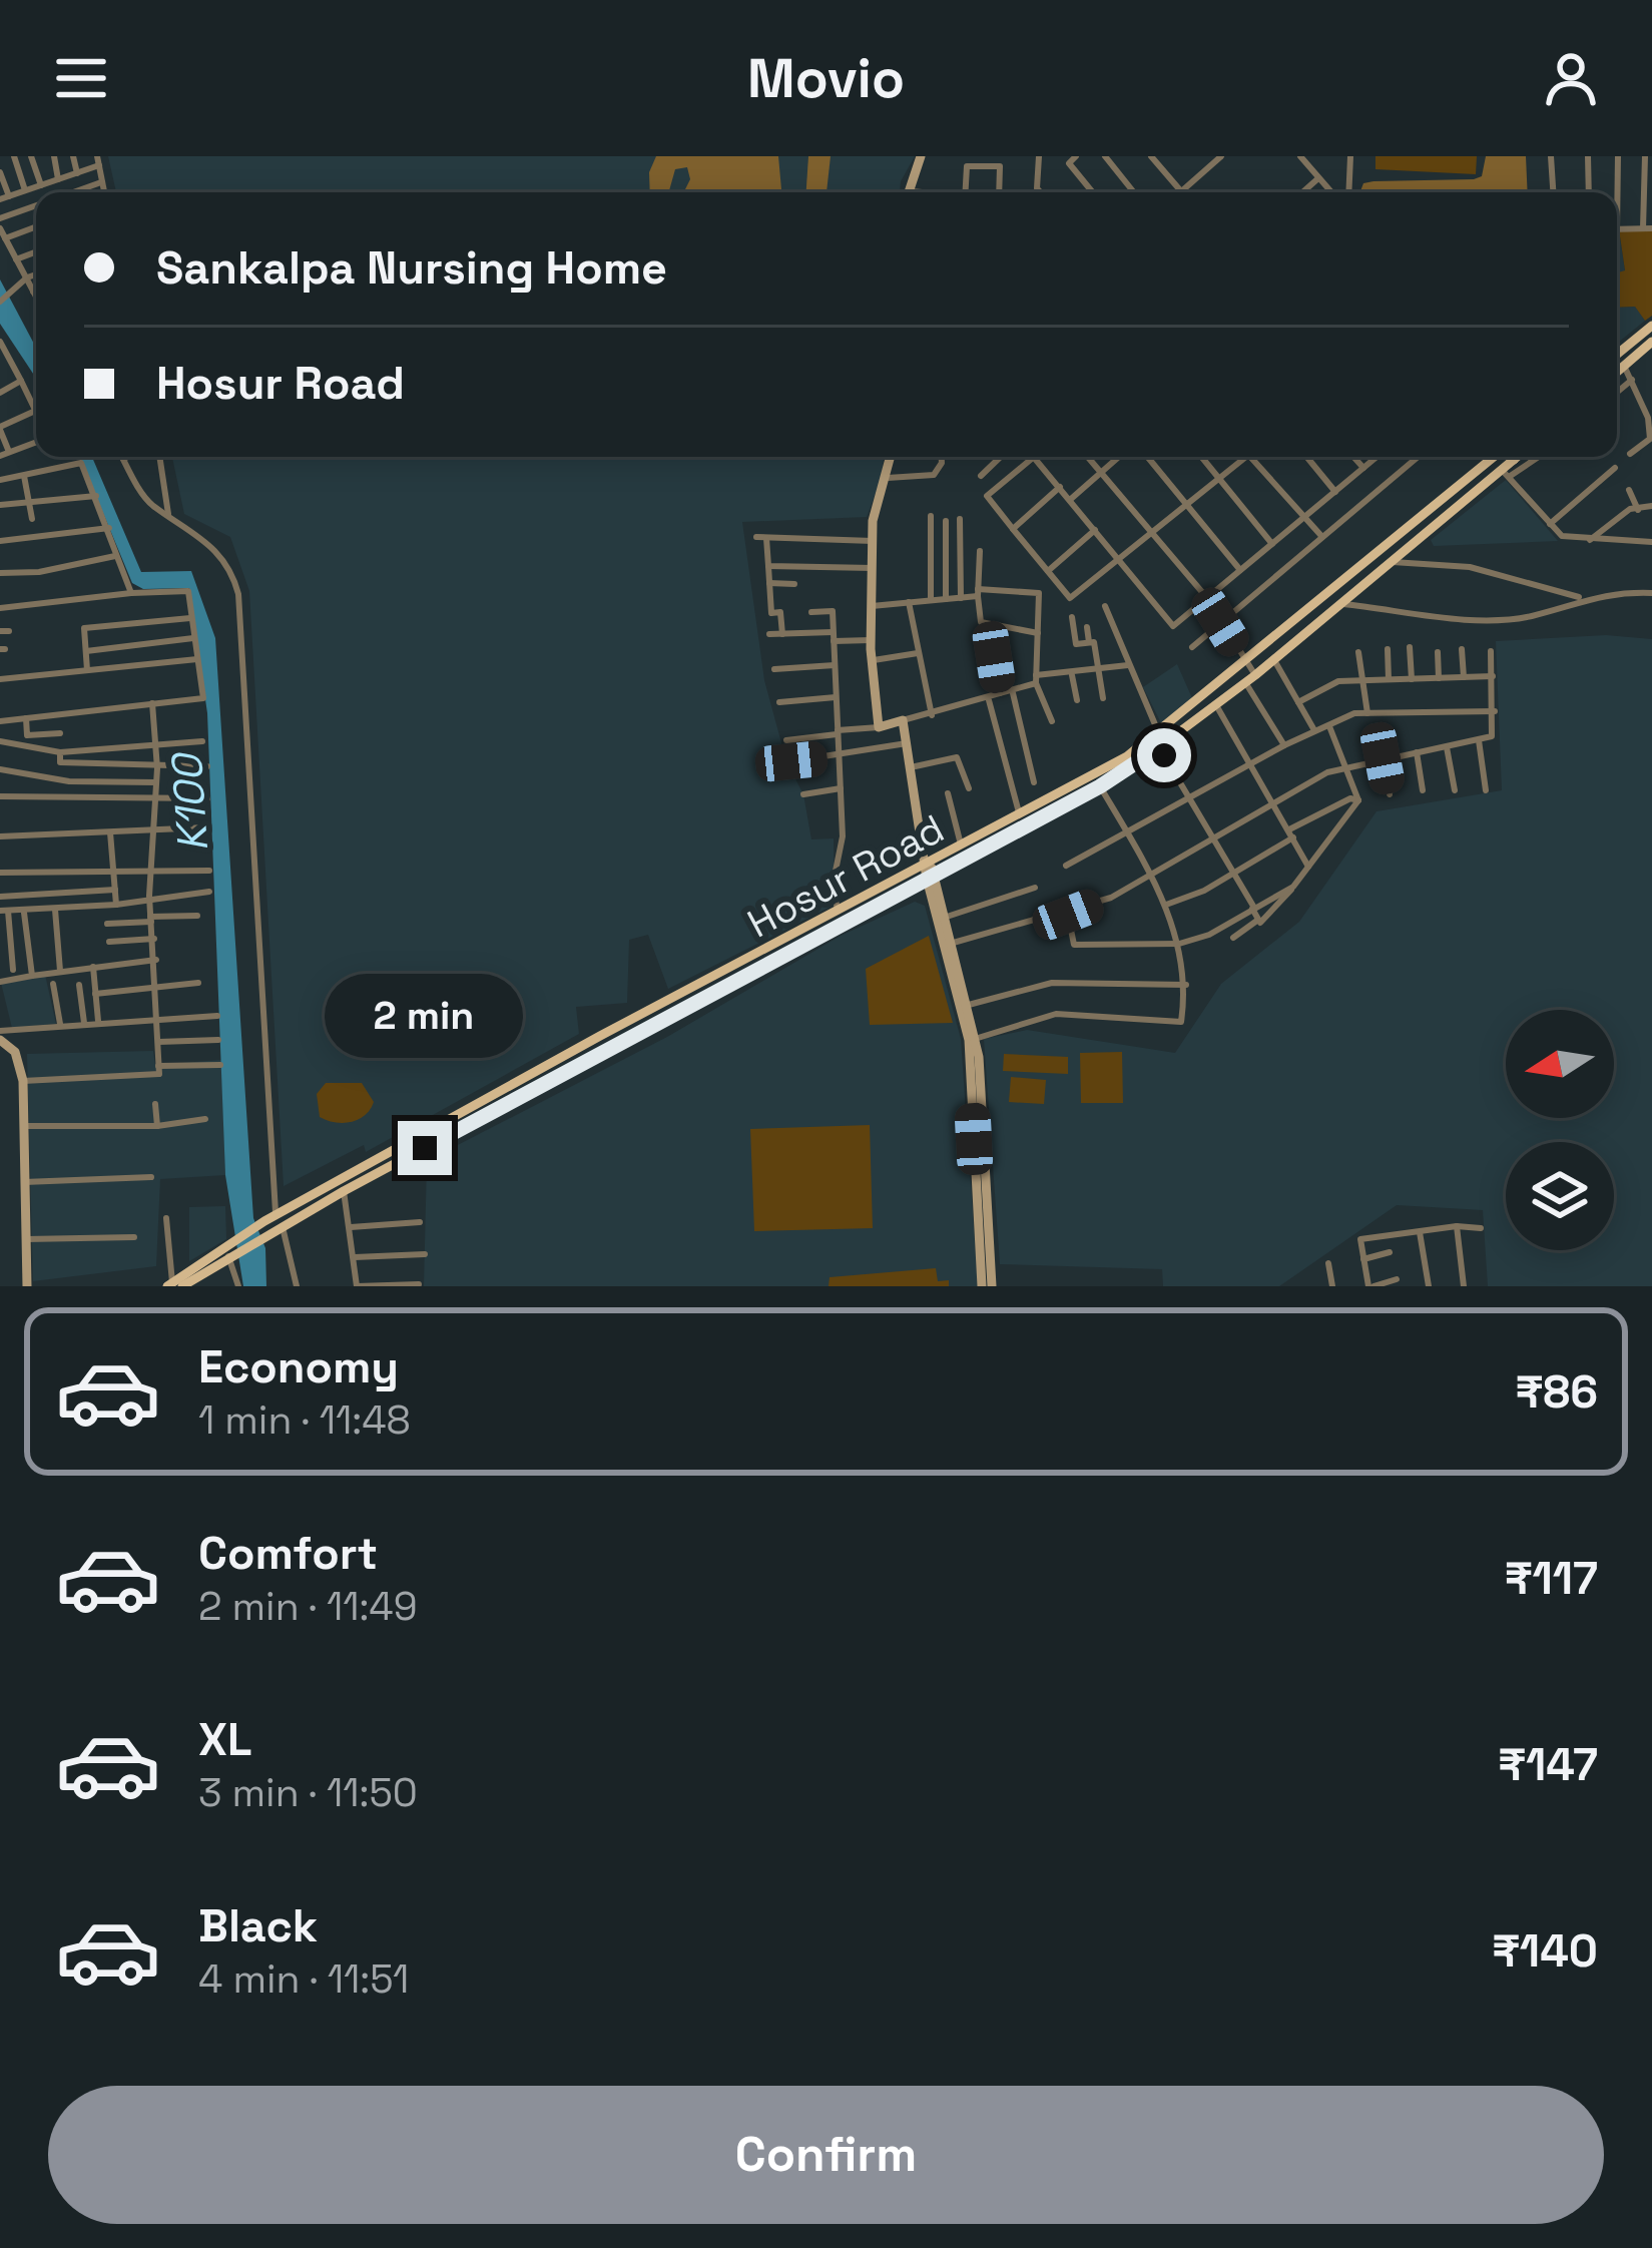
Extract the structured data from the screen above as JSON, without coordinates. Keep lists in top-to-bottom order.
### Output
{
  "streets": {
    "main road": ["Hosur Road"]
  },
  "water": ["K100"],
  "north": "left",
  "page": {
    "header": "Movio",
    "banner": ["Sankalpa Nursing Home", "Hosur Road"],
    "bubble": "2 min",
    "list": [
      {
        "name": "Economy",
        "note": "1 min · 11:48",
        "value": "₹86"
      },
      {
        "name": "Comfort",
        "note": "2 min · 11:49",
        "value": "₹117"
      },
      {
        "name": "XL",
        "note": "3 min · 11:50",
        "value": "₹147"
      },
      {
        "name": "Black",
        "note": "4 min · 11:51",
        "value": "₹140"
      }
    ],
    "buttons": "Confirm"
  }
}
